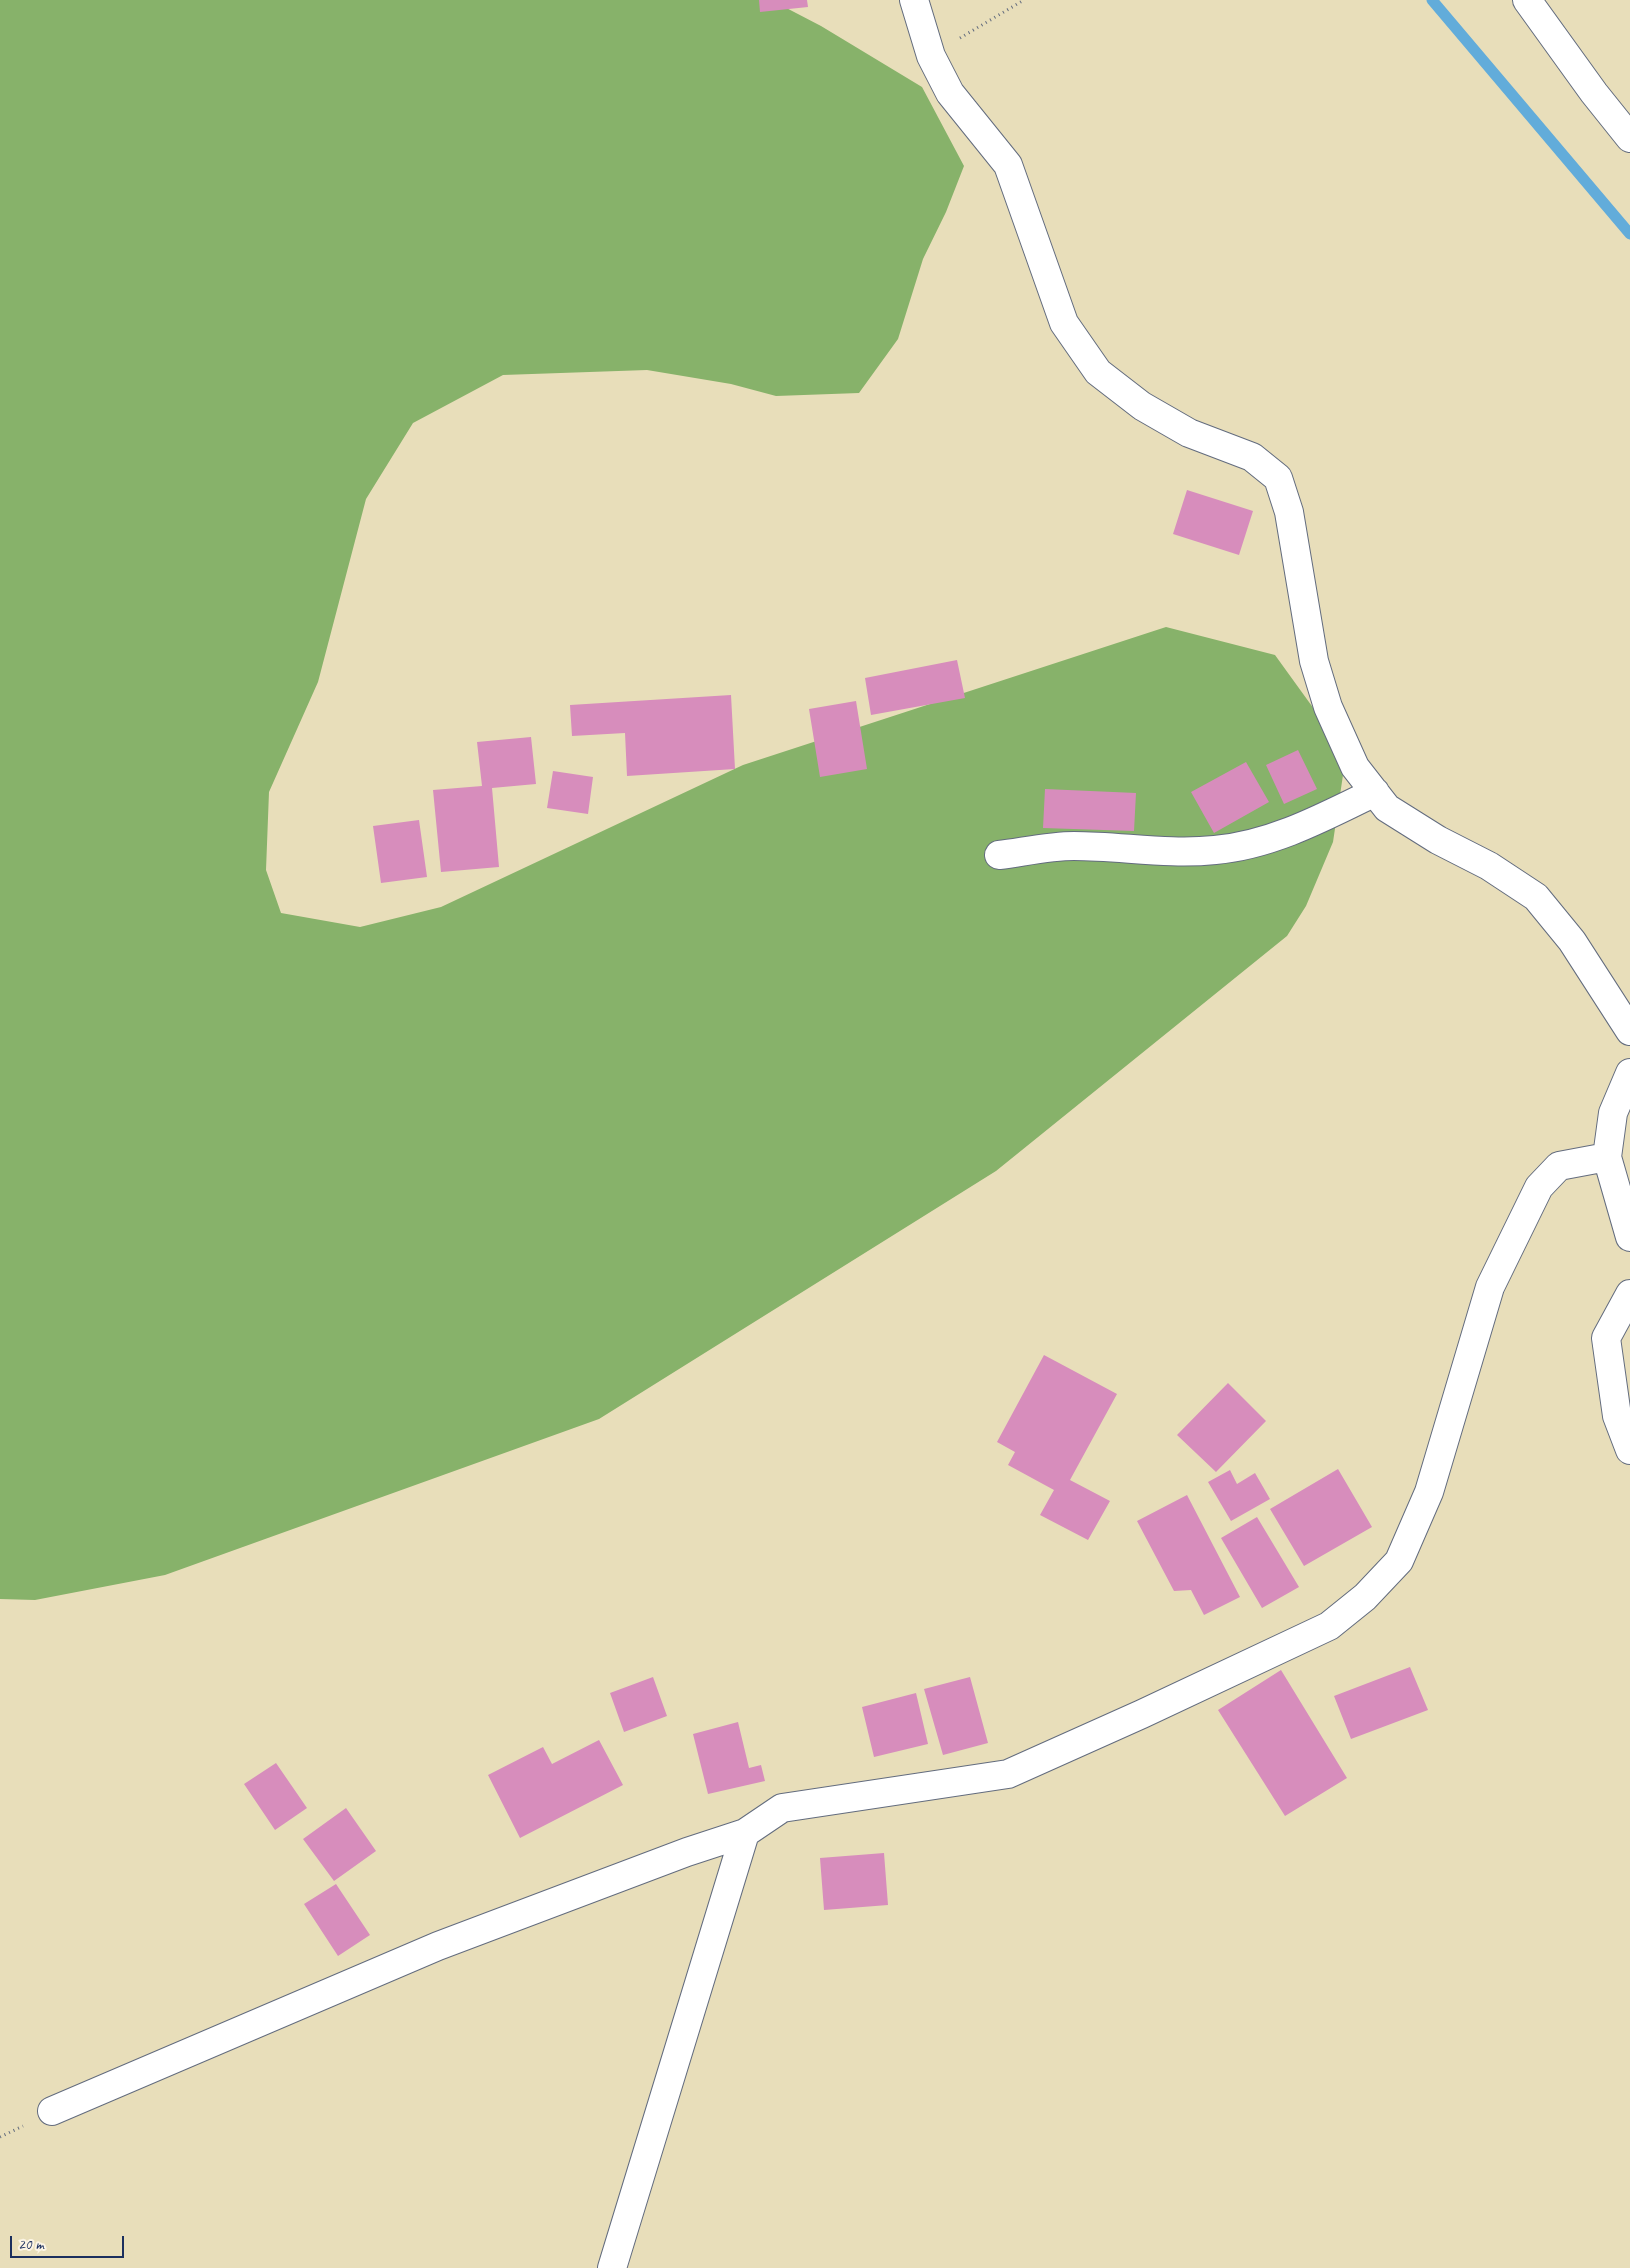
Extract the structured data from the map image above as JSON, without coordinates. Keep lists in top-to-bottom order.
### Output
{
  "scale_bar": "20 m"
}
